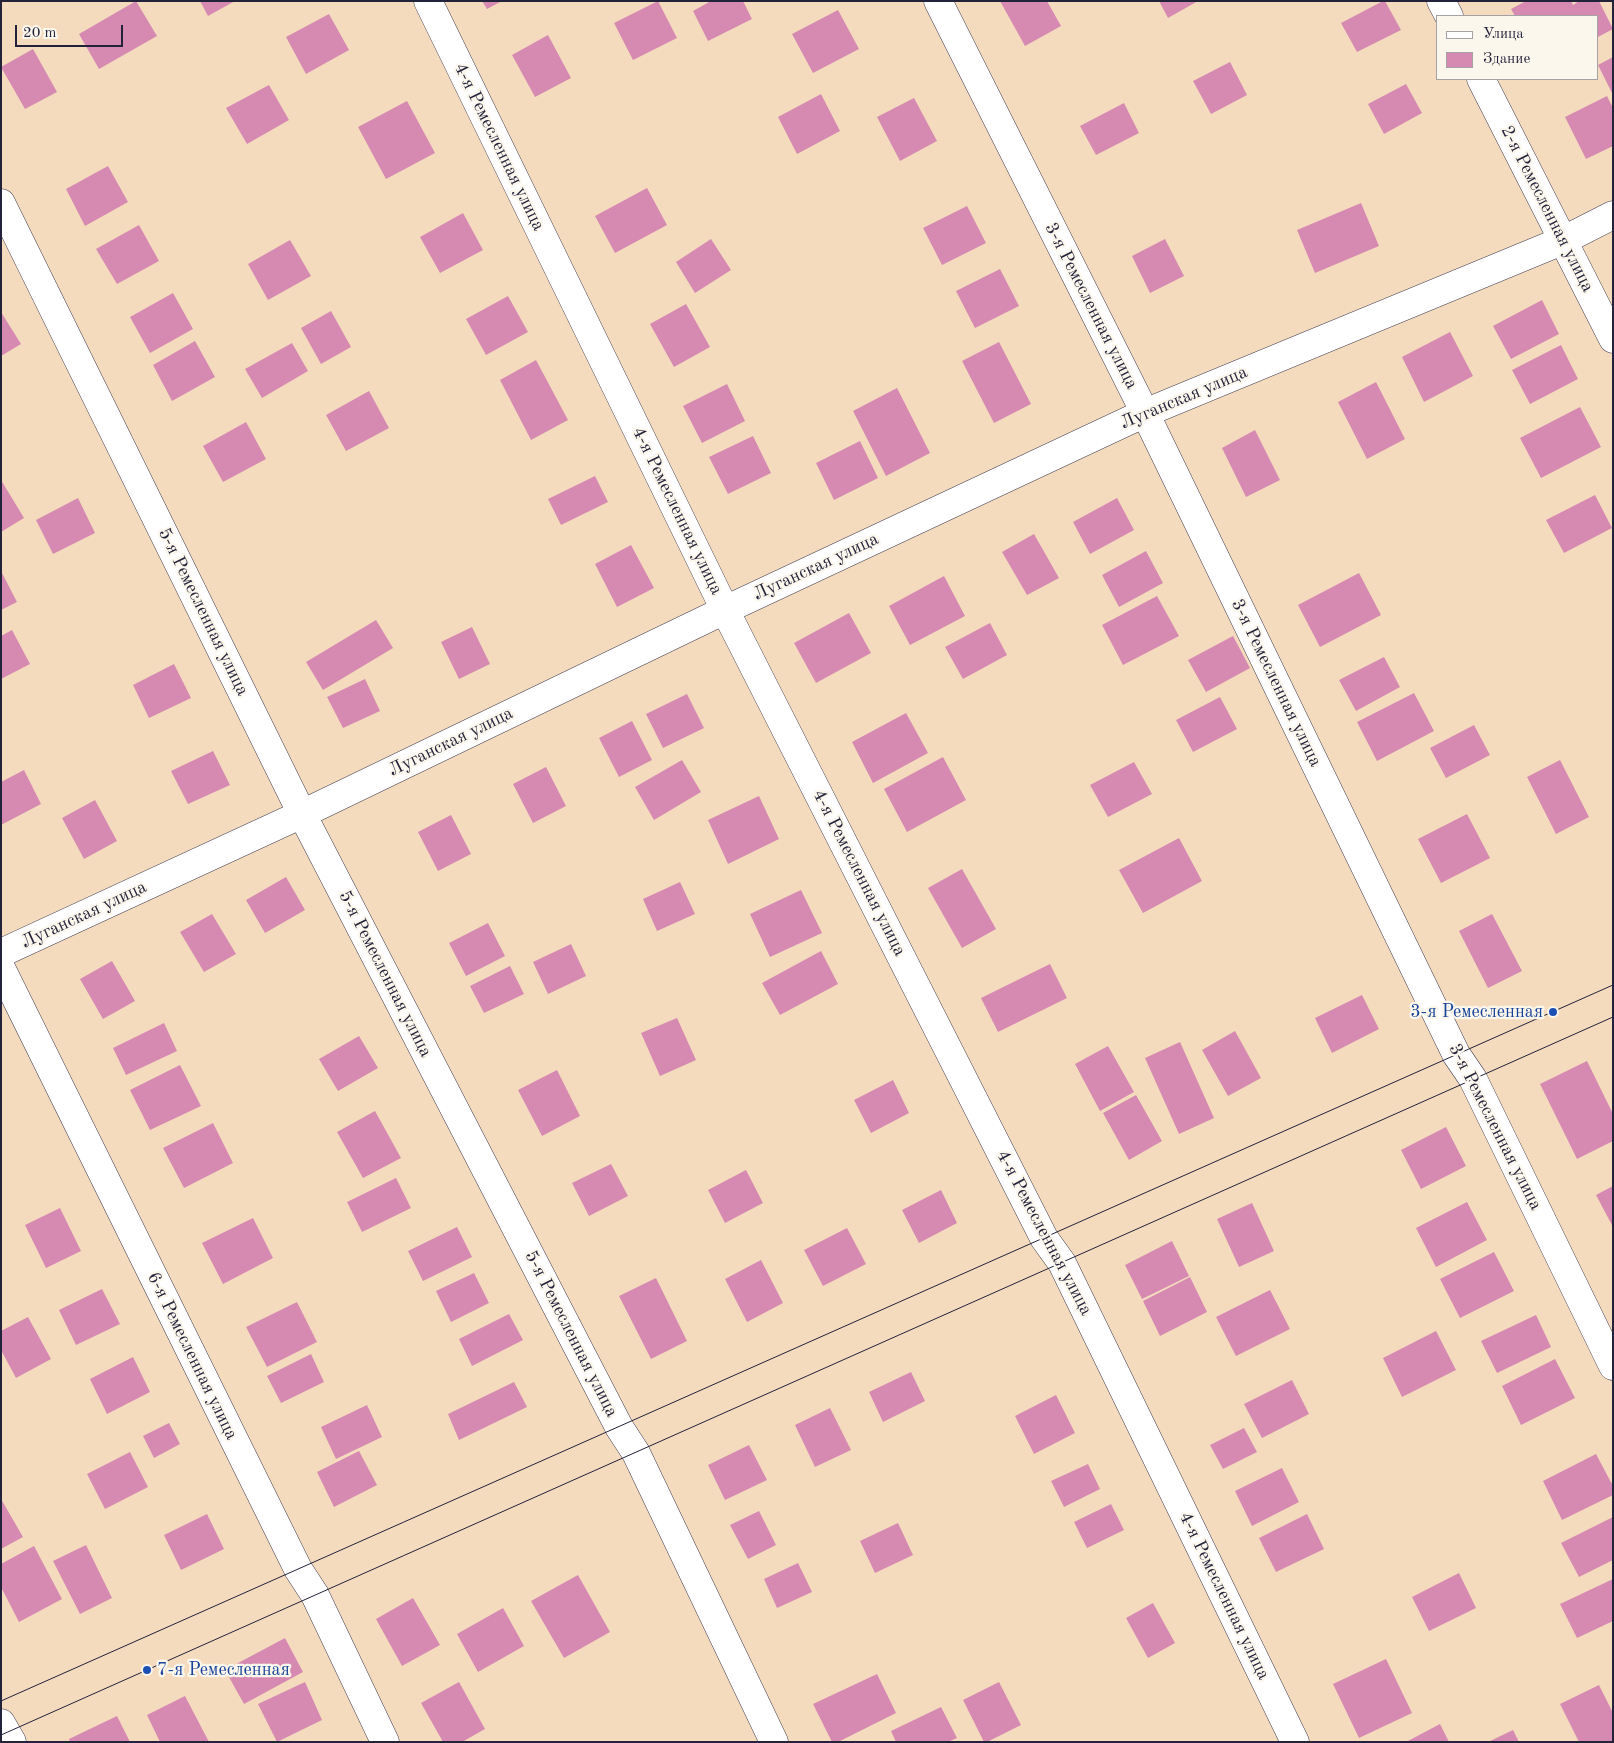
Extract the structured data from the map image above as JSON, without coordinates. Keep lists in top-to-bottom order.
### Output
{
  "streets": {
    "street": [
      "4-я Ремесленная улица",
      "2-я Ремесленная улица",
      "3-я Ремесленная улица",
      "Луганская улица",
      "5-я Ремесленная улица",
      "6-я Ремесленная улица"
    ]
  },
  "crossings": [
    ["4-я Ремесленная улица", "Луганская улица"],
    ["2-я Ремесленная улица", "Луганская улица"],
    ["3-я Ремесленная улица", "Луганская улица"],
    ["Луганская улица", "5-я Ремесленная улица"]
  ],
  "places": ["3-я Ремесленная", "7-я Ремесленная"],
  "legend": ["Улица", "Здание"],
  "scale_bar": "20 m"
}
